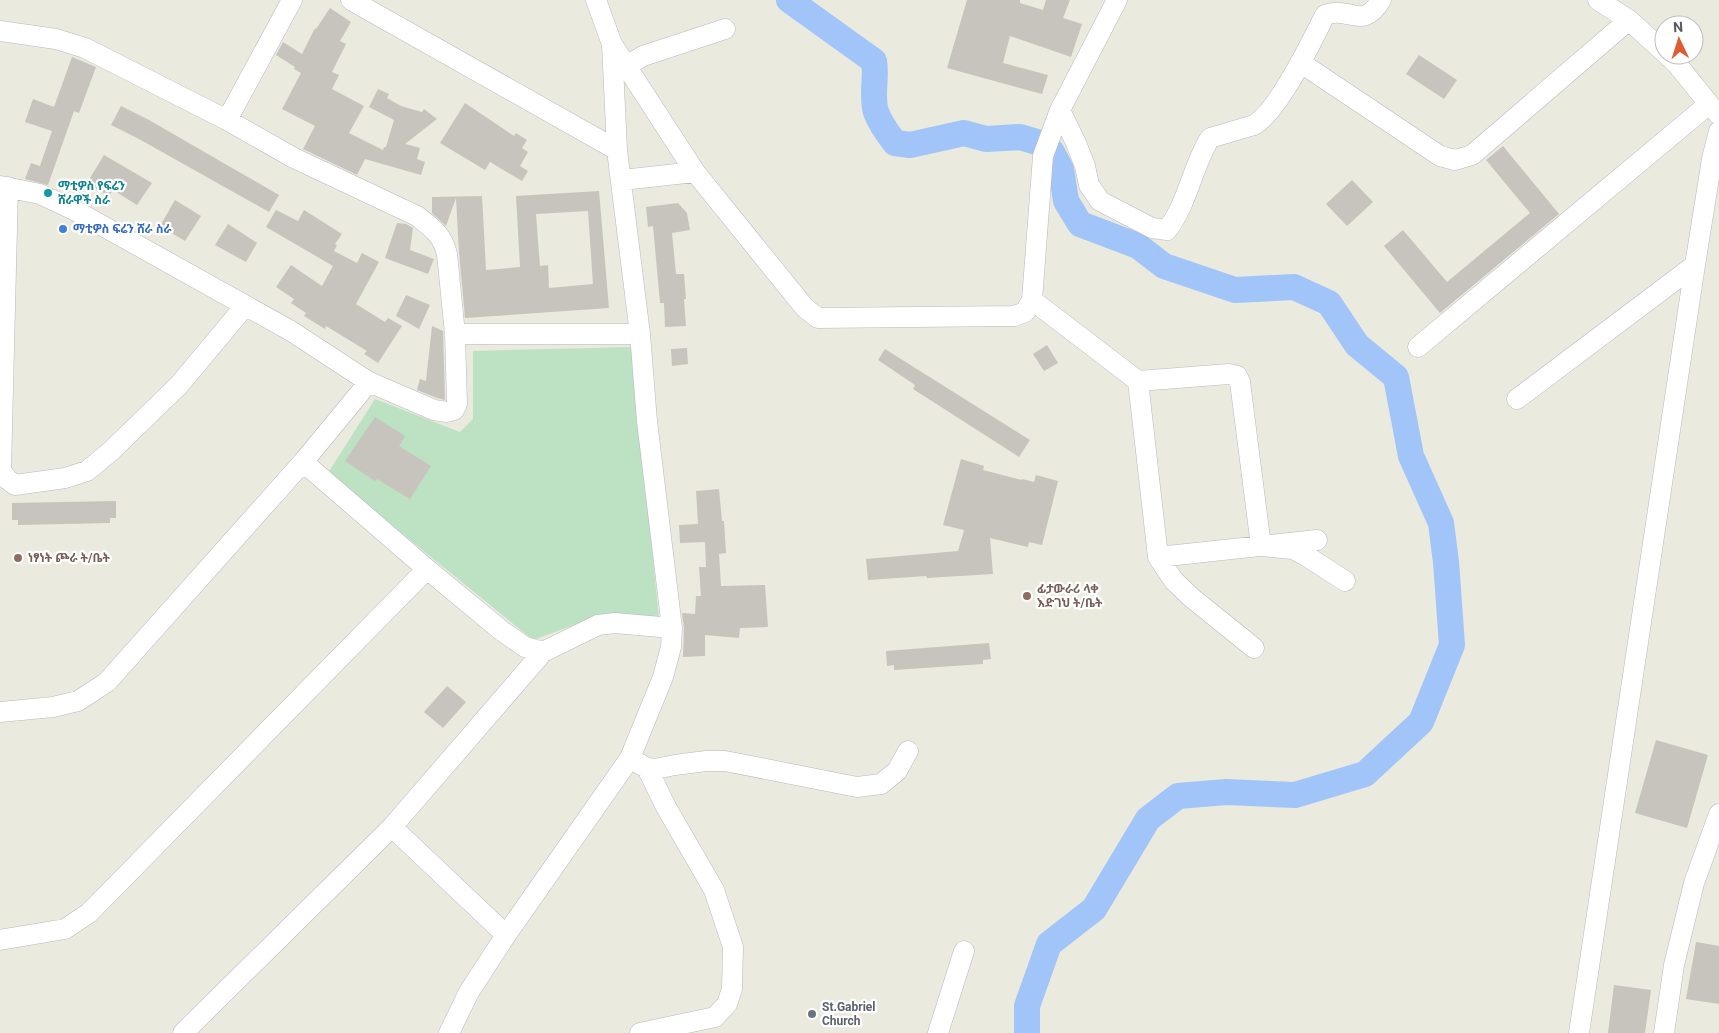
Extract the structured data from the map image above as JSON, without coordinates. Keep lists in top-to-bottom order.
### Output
{
  "places": [
    "ማቲዎስ የፍሬን ሸራዋች ስራ",
    "ማቲዎስ ፍሬን ሸራ ስራ",
    "ነፃነት ጮራ ት/ቤት",
    "ፊታውራሪ ላቀ እድገህ ት/ቤት",
    "St.Gabriel Church"
  ],
  "north": "top"
}
